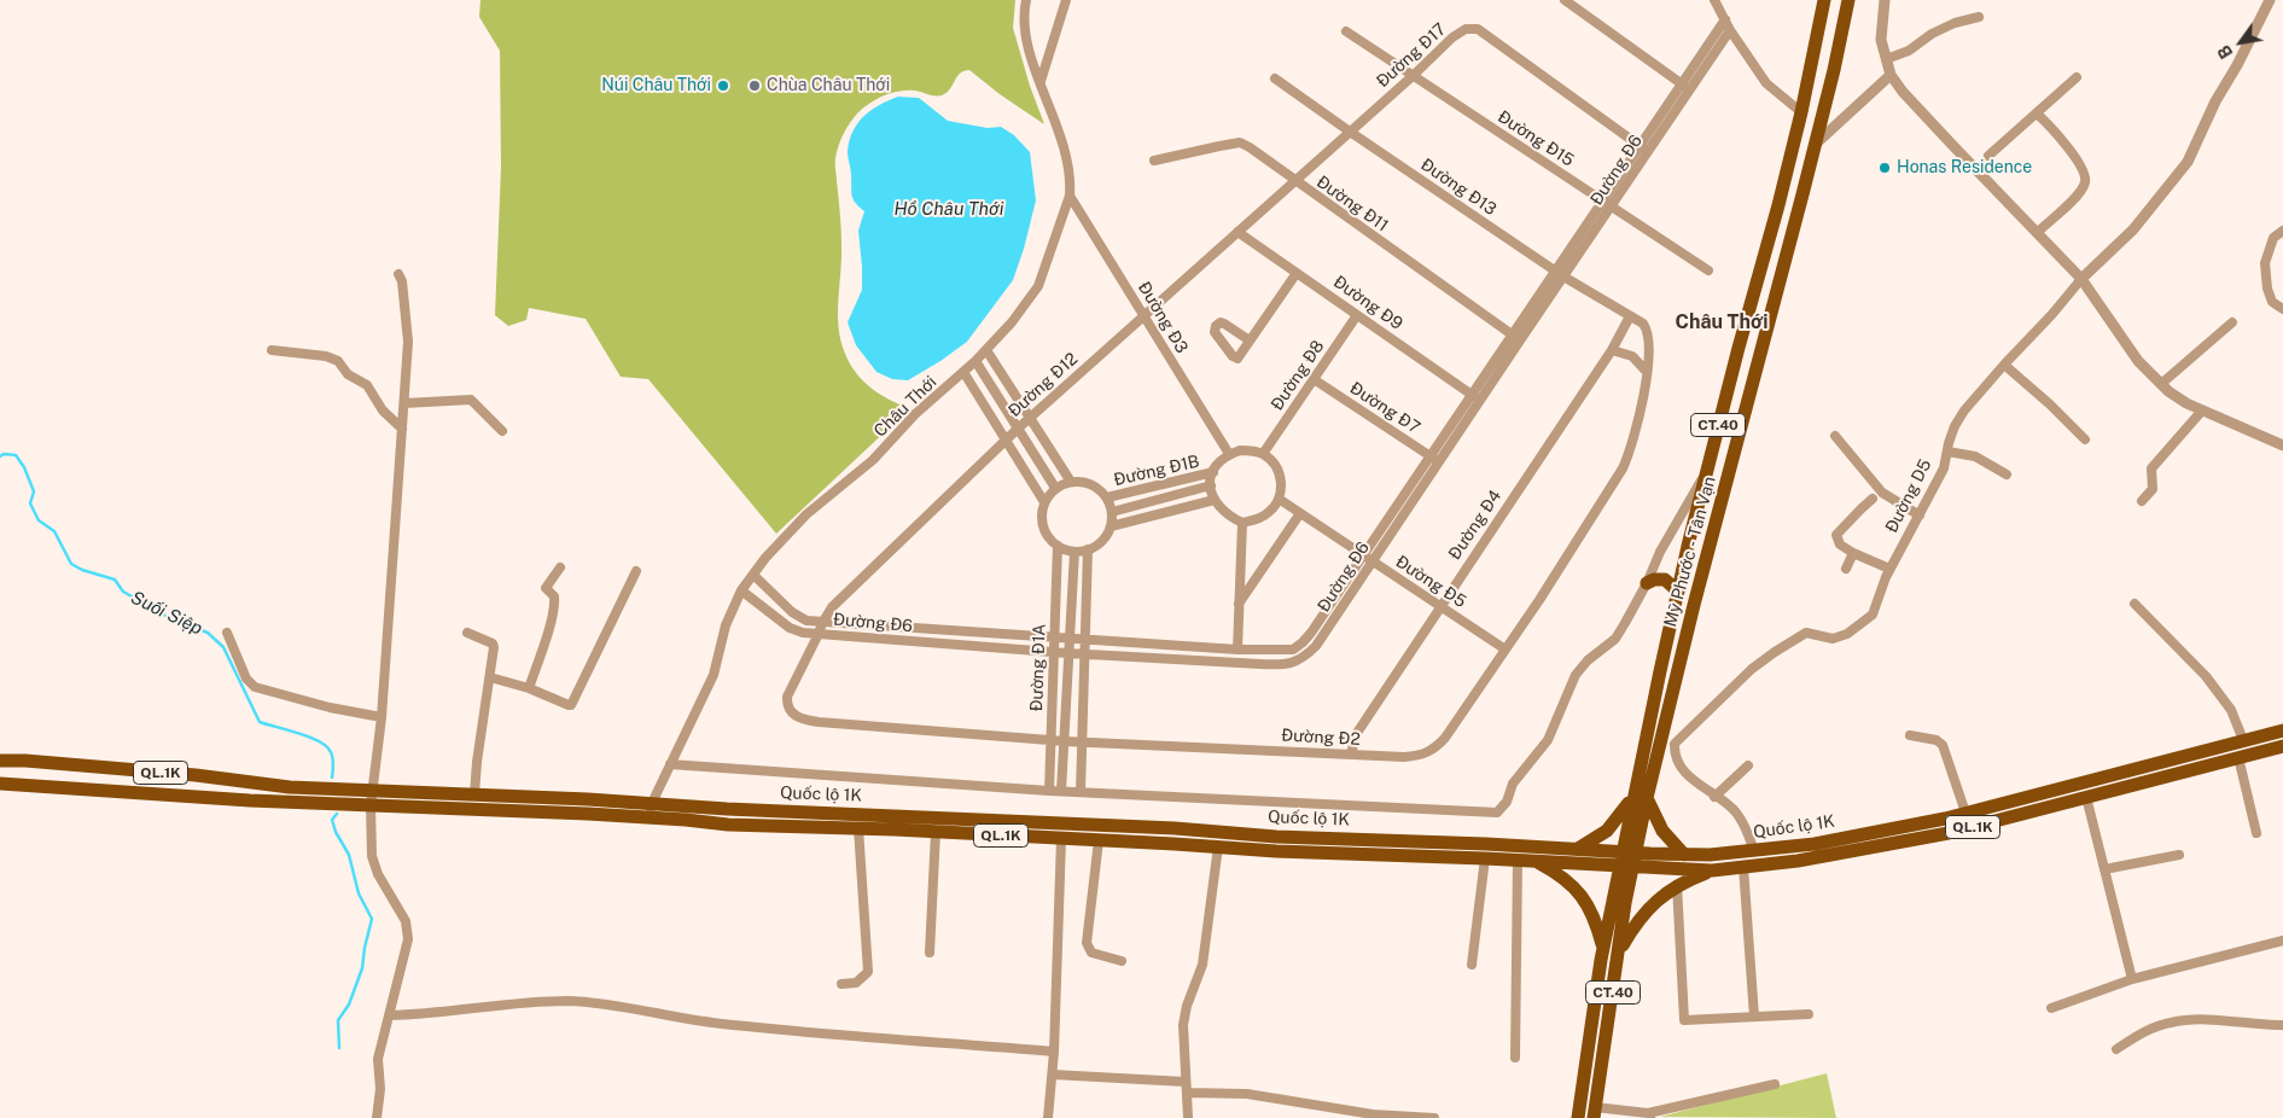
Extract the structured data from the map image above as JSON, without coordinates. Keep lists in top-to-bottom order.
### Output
{
  "streets": {
    "main road": [
      "CT.40",
      "Mỹ Phước - Tân Vạn",
      "QL.1K",
      "Quốc lộ 1K"
    ],
    "street": [
      "Đường Đ17",
      "Đường Đ15",
      "Đường Đ6",
      "Đường Đ13",
      "Đường Đ11",
      "Đường Đ9",
      "Đường Đ3",
      "Đường Đ8",
      "Đường Đ12",
      "Châu Thới",
      "Đường Đ7",
      "Đường Đ1B",
      "Đường D5",
      "Đường Đ4",
      "Đường Đ5",
      "Đường Đ1A",
      "Đường Đ2"
    ]
  },
  "crossings": [
    ["Đường Đ17", "Đường Đ15"],
    ["Đường Đ17", "Đường Đ6"],
    ["Đường Đ17", "Đường Đ13"],
    ["Đường Đ17", "Đường Đ11"],
    ["Đường Đ17", "Đường Đ12"],
    ["Đường Đ15", "Đường Đ6"],
    ["Đường Đ6", "Đường Đ13"],
    ["Đường Đ6", "Đường Đ11"],
    ["Đường Đ6", "Đường Đ9"],
    ["Đường Đ6", "Đường Đ12"],
    ["Đường Đ6", "Châu Thới"],
    ["Đường Đ6", "Đường Đ7"],
    ["Đường Đ6", "Đường Đ5"],
    ["Đường Đ6", "Đường Đ1A"],
    ["Đường Đ6", "Đường Đ2"],
    ["Đường Đ13", "Đường Đ4"],
    ["Đường Đ13", "Đường Đ2"],
    ["Đường Đ11", "Đường Đ12"],
    ["Đường Đ9", "Đường Đ8"],
    ["Đường Đ9", "Đường Đ12"],
    ["Đường Đ3", "Đường Đ8"],
    ["Đường Đ3", "Đường Đ12"],
    ["Đường Đ3", "Châu Thới"],
    ["Đường Đ3", "Đường Đ1B"],
    ["Đường Đ3", "Đường Đ5"],
    ["Đường Đ8", "Đường Đ7"],
    ["Đường Đ8", "Đường Đ1B"],
    ["Đường Đ8", "Đường Đ5"],
    ["Đường Đ12", "Đường Đ2"],
    ["Châu Thới", "Quốc lộ 1K"],
    ["Đường Đ1B", "Đường Đ5"],
    ["Đường Đ1B", "Đường Đ1A"],
    ["Đường Đ4", "Đường Đ5"],
    ["Đường Đ4", "Đường Đ2"],
    ["Mỹ Phước - Tân Vạn", "Quốc lộ 1K"],
    ["Đường Đ5", "Đường Đ2"],
    ["Đường Đ1A", "Đường Đ2"]
  ],
  "districts": ["Châu Thới"],
  "water": ["Hồ Châu Thới", "Suối Siệp"],
  "places": ["Núi Châu Thới", "Chùa Châu Thới", "Honas Residence"],
  "north": "bottom left"
}
